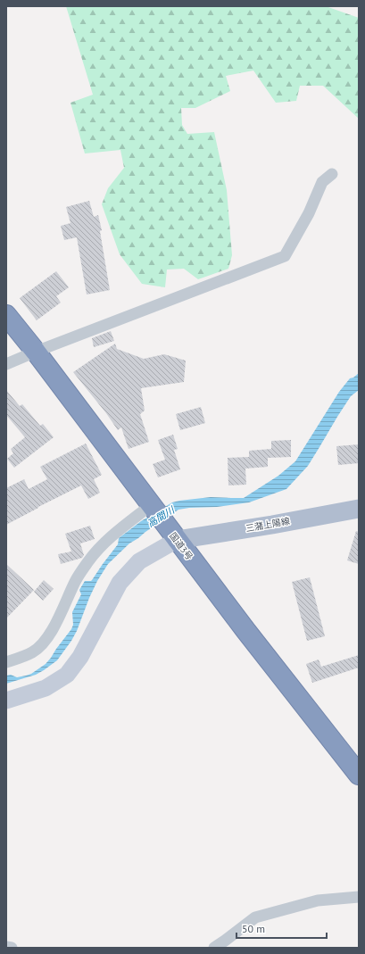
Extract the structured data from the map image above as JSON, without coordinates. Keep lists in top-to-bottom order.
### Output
{
  "streets": {
    "highway": ["国道3号"],
    "main road": ["三潴上陽線"]
  },
  "crossings": [
    ["三潴上陽線", "国道3号"]
  ],
  "water": ["高間川"],
  "scale_bar": "50 m"
}
